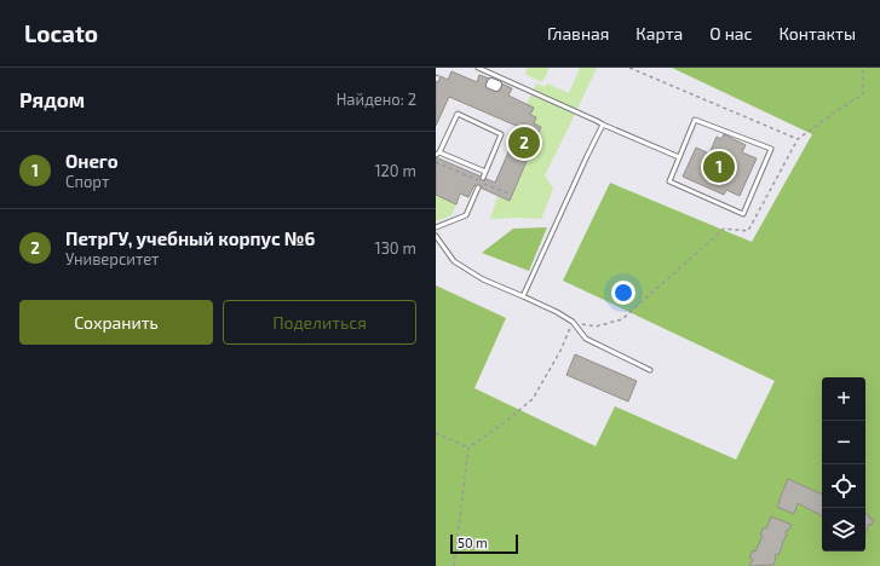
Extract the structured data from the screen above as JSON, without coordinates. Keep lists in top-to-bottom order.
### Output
{
  "scale_bar": "50 m",
  "page": {
    "header": "Locato",
    "nav": [
      "Главная",
      "Карта",
      "О нас",
      "Контакты"
    ],
    "heading": ["Рядом", "Найдено: 2"],
    "pins": ["2", "1"],
    "list": [
      {
        "mark": "1",
        "name": "Онего",
        "note": "Спорт",
        "value": "120 m"
      },
      {
        "mark": "2",
        "name": "ПетрГУ, учебный корпус №6",
        "note": "Университет",
        "value": "130 m"
      }
    ],
    "buttons": ["Сохранить", "Поделиться"],
    "map_buttons": ["+", "−"],
    "scale": "50 m"
  }
}
